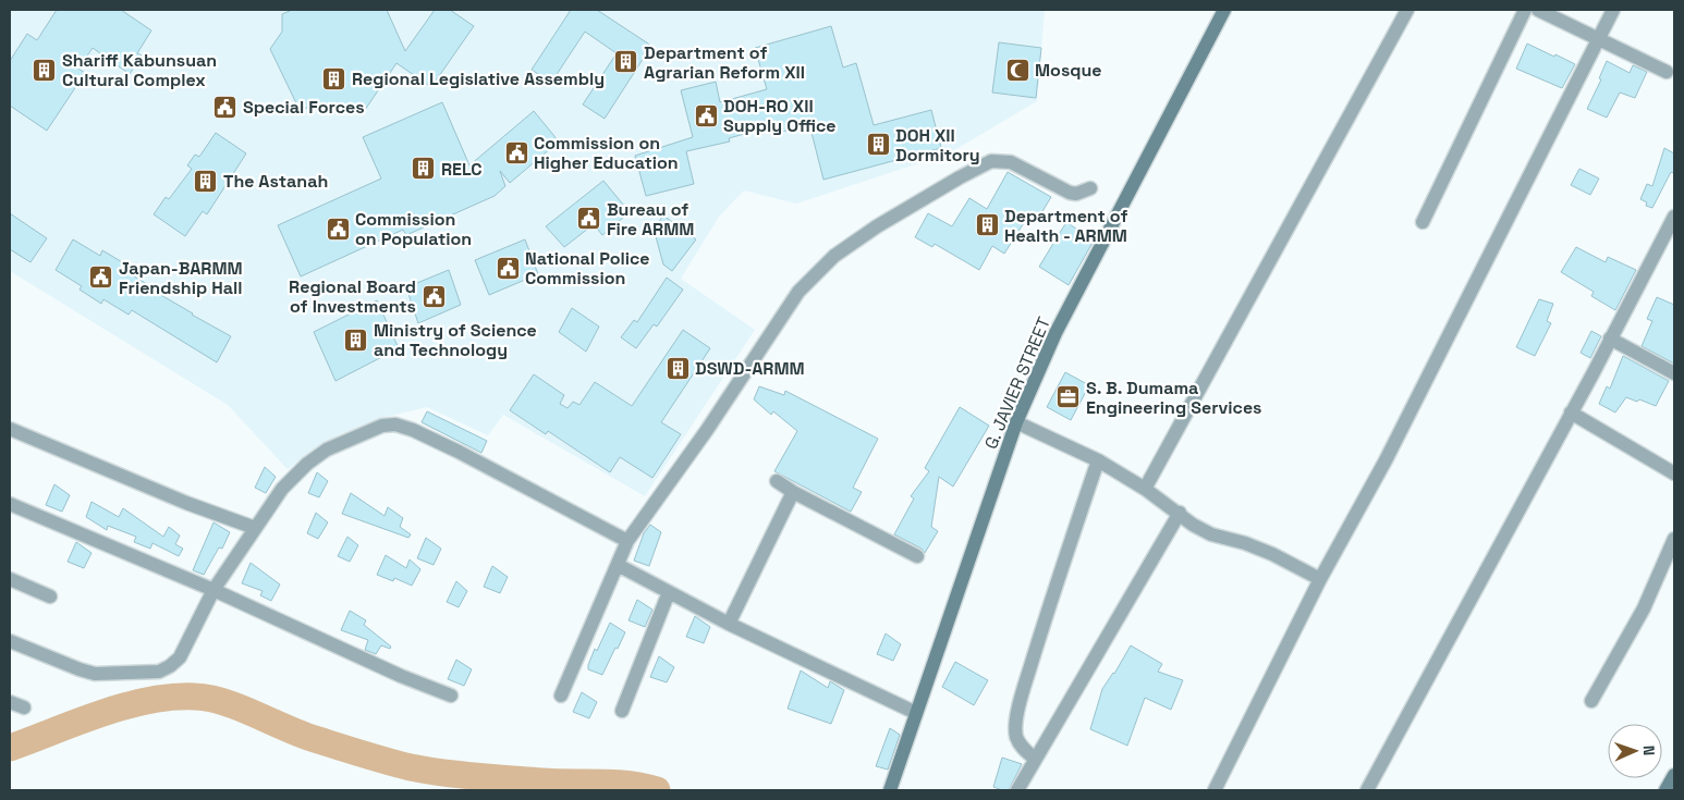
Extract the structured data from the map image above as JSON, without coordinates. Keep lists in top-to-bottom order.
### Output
{
  "streets": {
    "street": ["G. JAVIER STREET"]
  },
  "places": {
    "building": [
      "Department of Agrarian Reform XII",
      "Shariff Kabunsuan Cultural Complex",
      "Regional Legislative Assembly",
      "DOH XII Dormitory",
      "RELC",
      "The Astanah",
      "Department of Health - ARMM",
      "Ministry of Science and Technology",
      "DSWD-ARMM"
    ],
    "mosque": ["Mosque"],
    "public building": [
      "Special Forces",
      "DOH-RO XII Supply Office",
      "Commission on Higher Education",
      "Bureau of Fire ARMM",
      "Commission on Population",
      "National Police Commission",
      "Japan-BARMM Friendship Hall",
      "Regional Board of Investments"
    ],
    "office": ["S. B. Dumama Engineering Services"]
  },
  "north": "right"
}
